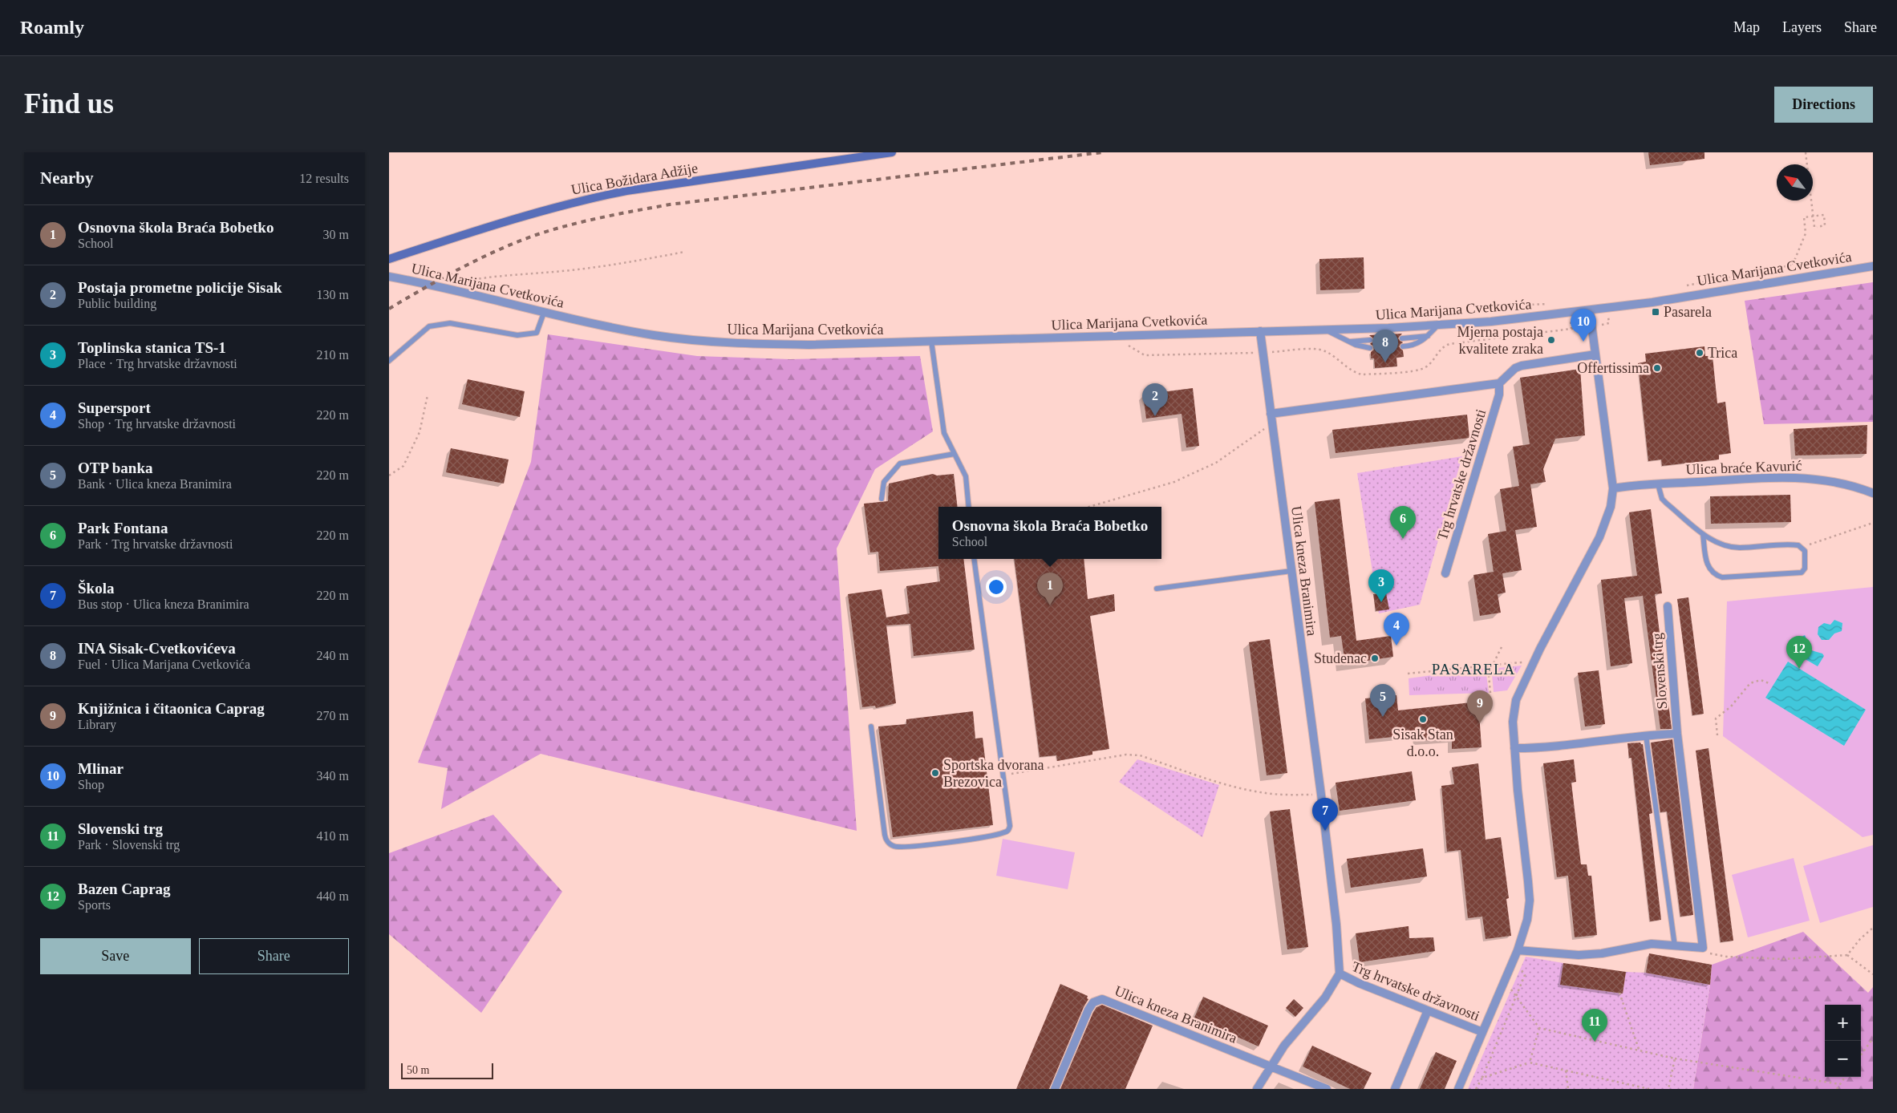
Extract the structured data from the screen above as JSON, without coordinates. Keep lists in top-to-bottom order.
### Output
{
  "streets": {
    "main road": ["Ulica Božidara Adžije"],
    "street": [
      "Ulica Marijana Cvetkovića",
      "Ulica braće Kavurić",
      "Trg hrvatske državnosti",
      "Ulica kneza Branimira",
      "Slovenski trg"
    ]
  },
  "crossings": [
    ["Ulica Marijana Cvetkovića", "Ulica kneza Branimira"],
    ["Trg hrvatske državnosti", "Ulica kneza Branimira"]
  ],
  "districts": ["PASARELA"],
  "places": {
    "transit": ["Pasarela"],
    "other": [
      "Mjerna postaja kvalitete zraka",
      "Trica",
      "Offertissima",
      "Studenac",
      "Sisak Stan d.o.o.",
      "Sportska dvorana Brezovica"
    ]
  },
  "scale_bar": "50 m",
  "north": "top left",
  "page": {
    "header": "Roamly",
    "nav": ["Map", "Layers", "Share"],
    "buttons": [
      "Directions",
      ["Save", "Share"]
    ],
    "title": "Find us",
    "heading": ["Nearby", "12 results"],
    "list": [
      {
        "mark": "1",
        "name": "Osnovna škola Braća Bobetko",
        "note": "School",
        "value": "30 m"
      },
      {
        "mark": "2",
        "name": "Postaja prometne policije Sisak",
        "note": "Public building",
        "value": "130 m"
      },
      {
        "mark": "3",
        "name": "Toplinska stanica TS-1",
        "note": "Place · Trg hrvatske državnosti",
        "value": "210 m"
      },
      {
        "mark": "4",
        "name": "Supersport",
        "note": "Shop · Trg hrvatske državnosti",
        "value": "220 m"
      },
      {
        "mark": "5",
        "name": "OTP banka",
        "note": "Bank · Ulica kneza Branimira",
        "value": "220 m"
      },
      {
        "mark": "6",
        "name": "Park Fontana",
        "note": "Park · Trg hrvatske državnosti",
        "value": "220 m"
      },
      {
        "mark": "7",
        "name": "Škola",
        "note": "Bus stop · Ulica kneza Branimira",
        "value": "220 m"
      },
      {
        "mark": "8",
        "name": "INA Sisak-Cvetkovićeva",
        "note": "Fuel · Ulica Marijana Cvetkovića",
        "value": "240 m"
      },
      {
        "mark": "9",
        "name": "Knjižnica i čitaonica Caprag",
        "note": "Library",
        "value": "270 m"
      },
      {
        "mark": "10",
        "name": "Mlinar",
        "note": "Shop",
        "value": "340 m"
      },
      {
        "mark": "11",
        "name": "Slovenski trg",
        "note": "Park · Slovenski trg",
        "value": "410 m"
      },
      {
        "mark": "12",
        "name": "Bazen Caprag",
        "note": "Sports",
        "value": "440 m"
      }
    ],
    "pins": [
      "10",
      "8",
      "2",
      "6",
      "3",
      "1",
      "4",
      "12",
      "5",
      "9",
      "7",
      "11"
    ],
    "popup": ["Osnovna škola Braća Bobetko", "School"],
    "map_buttons": ["+", "−"],
    "scale": "50 m"
  }
}
